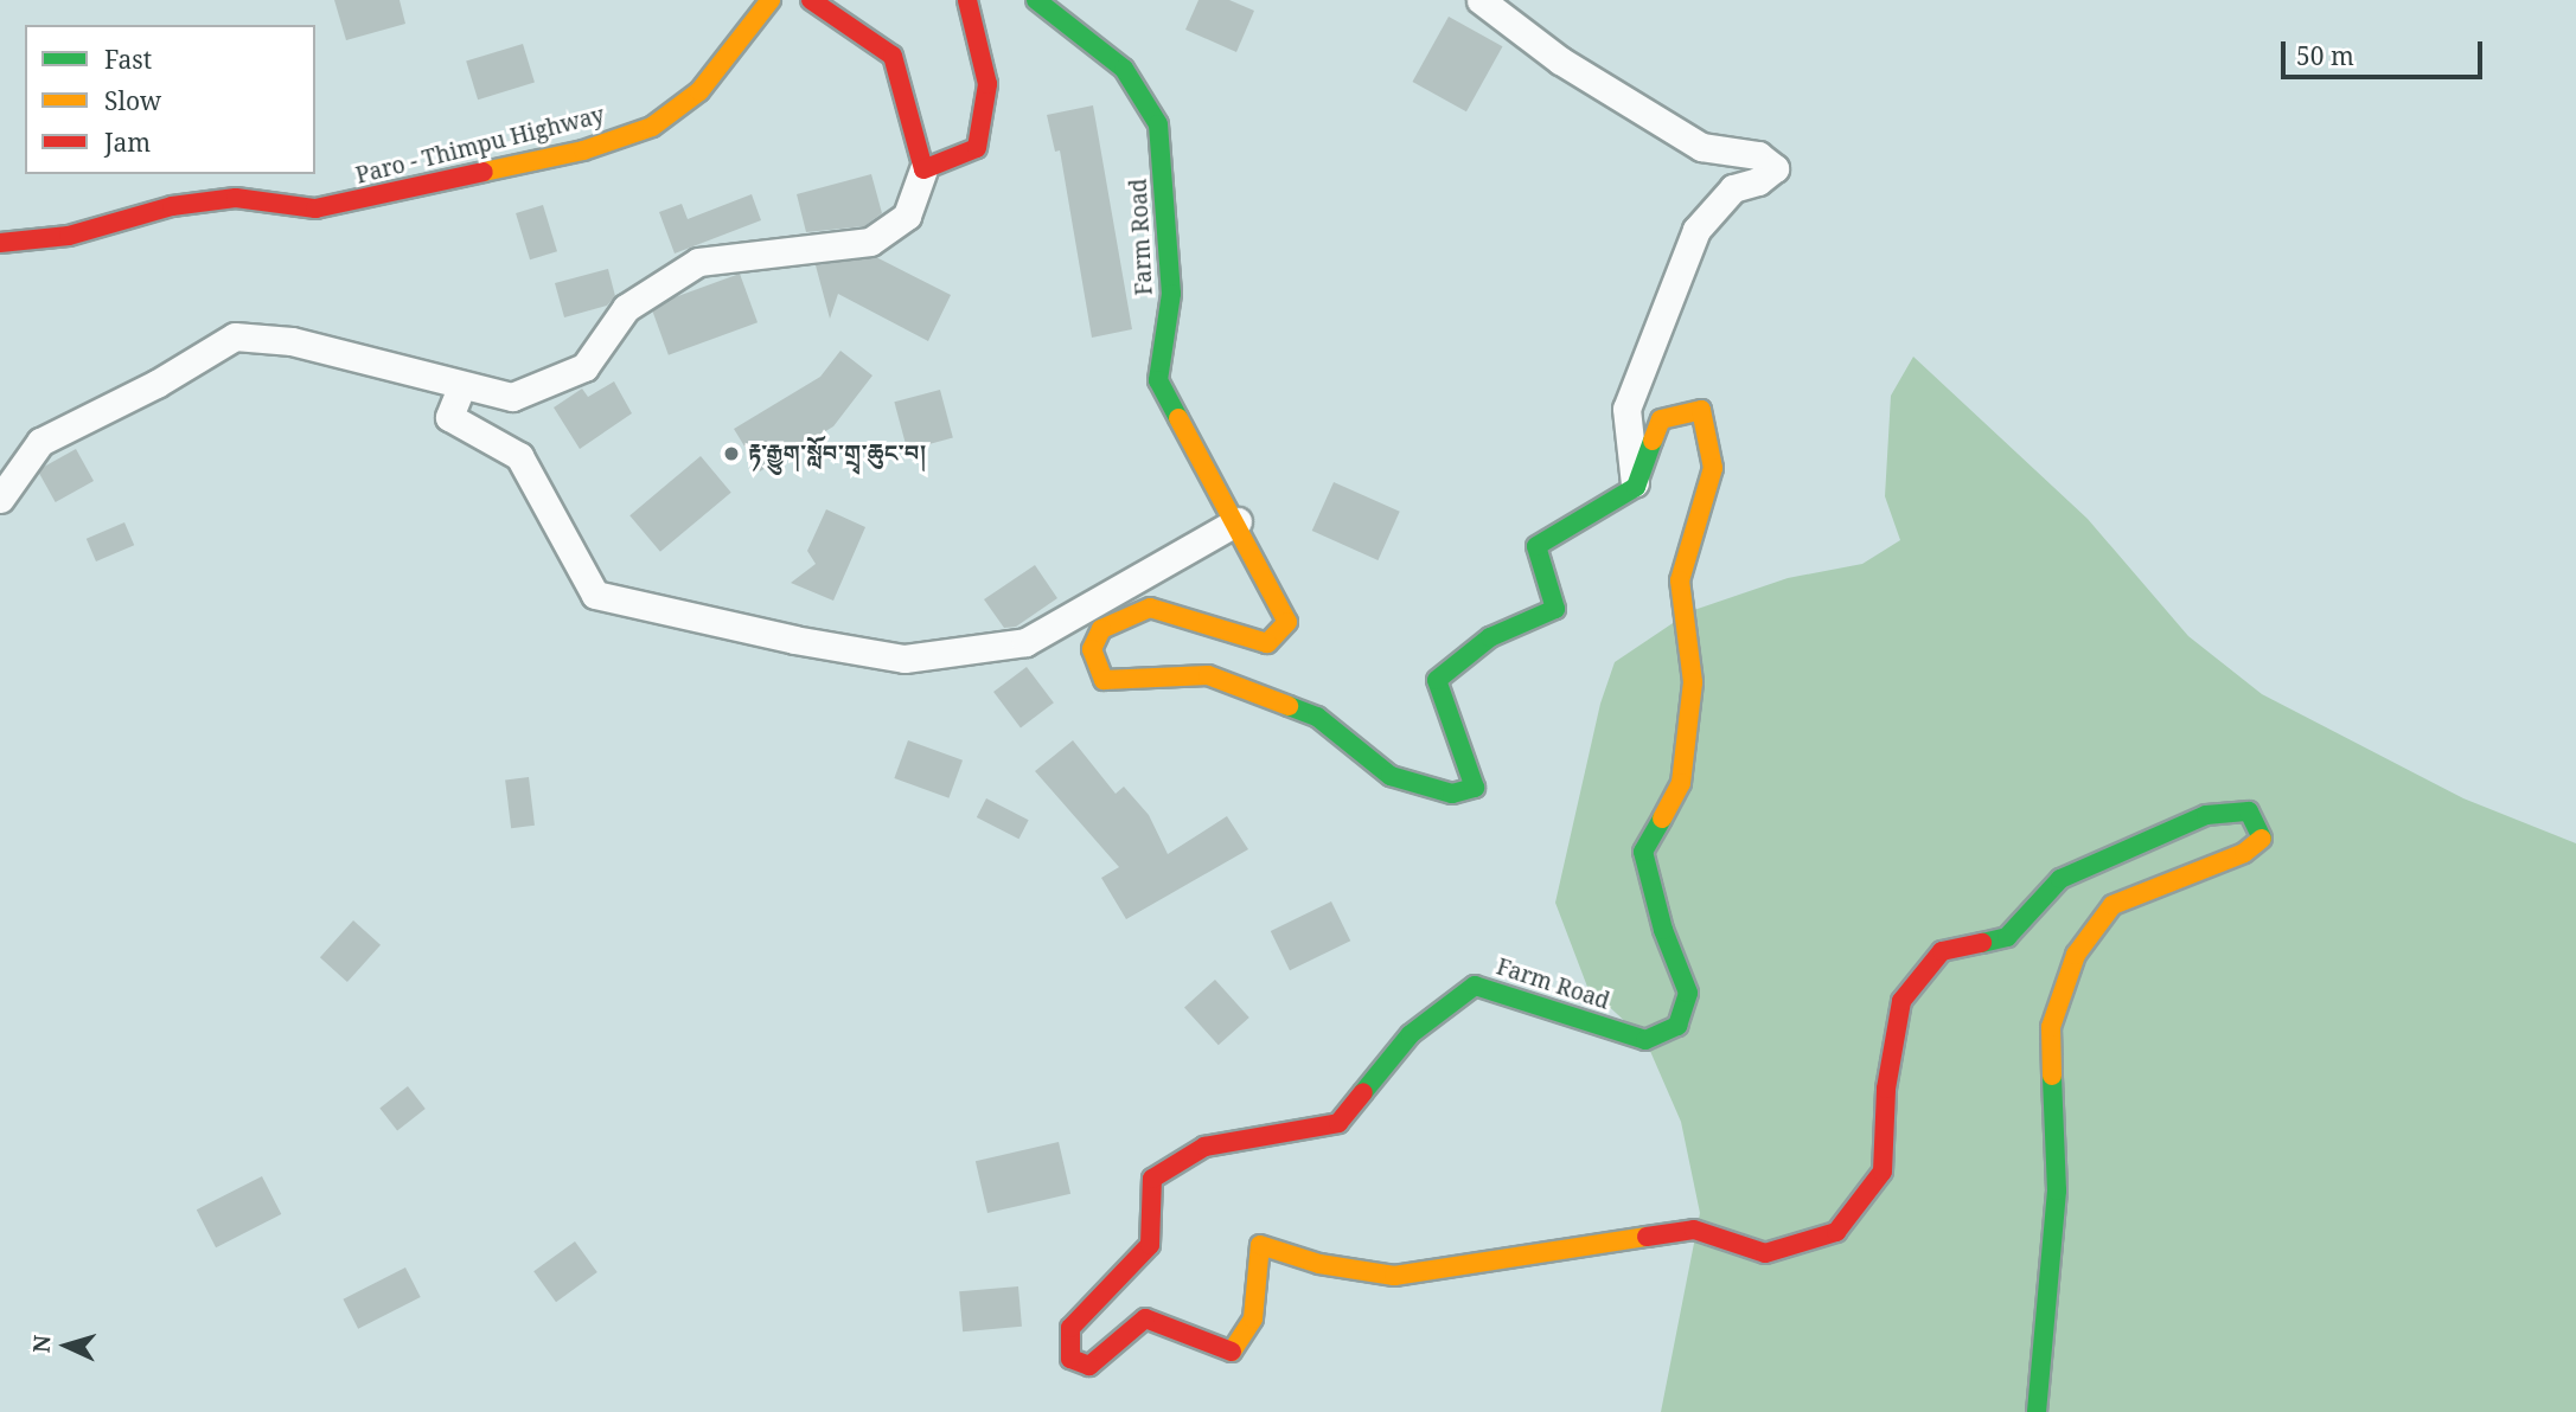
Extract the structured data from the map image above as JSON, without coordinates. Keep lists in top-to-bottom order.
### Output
{
  "streets": {
    "street": ["Paro - Thimpu Highway", "Farm Road"]
  },
  "places": ["རྟ་རྒྱུག་སློབ་གྲྭ་ཆུང་བ།"],
  "legend": ["Fast", "Slow", "Jam"],
  "scale_bar": "50 m",
  "north": "left"
}
